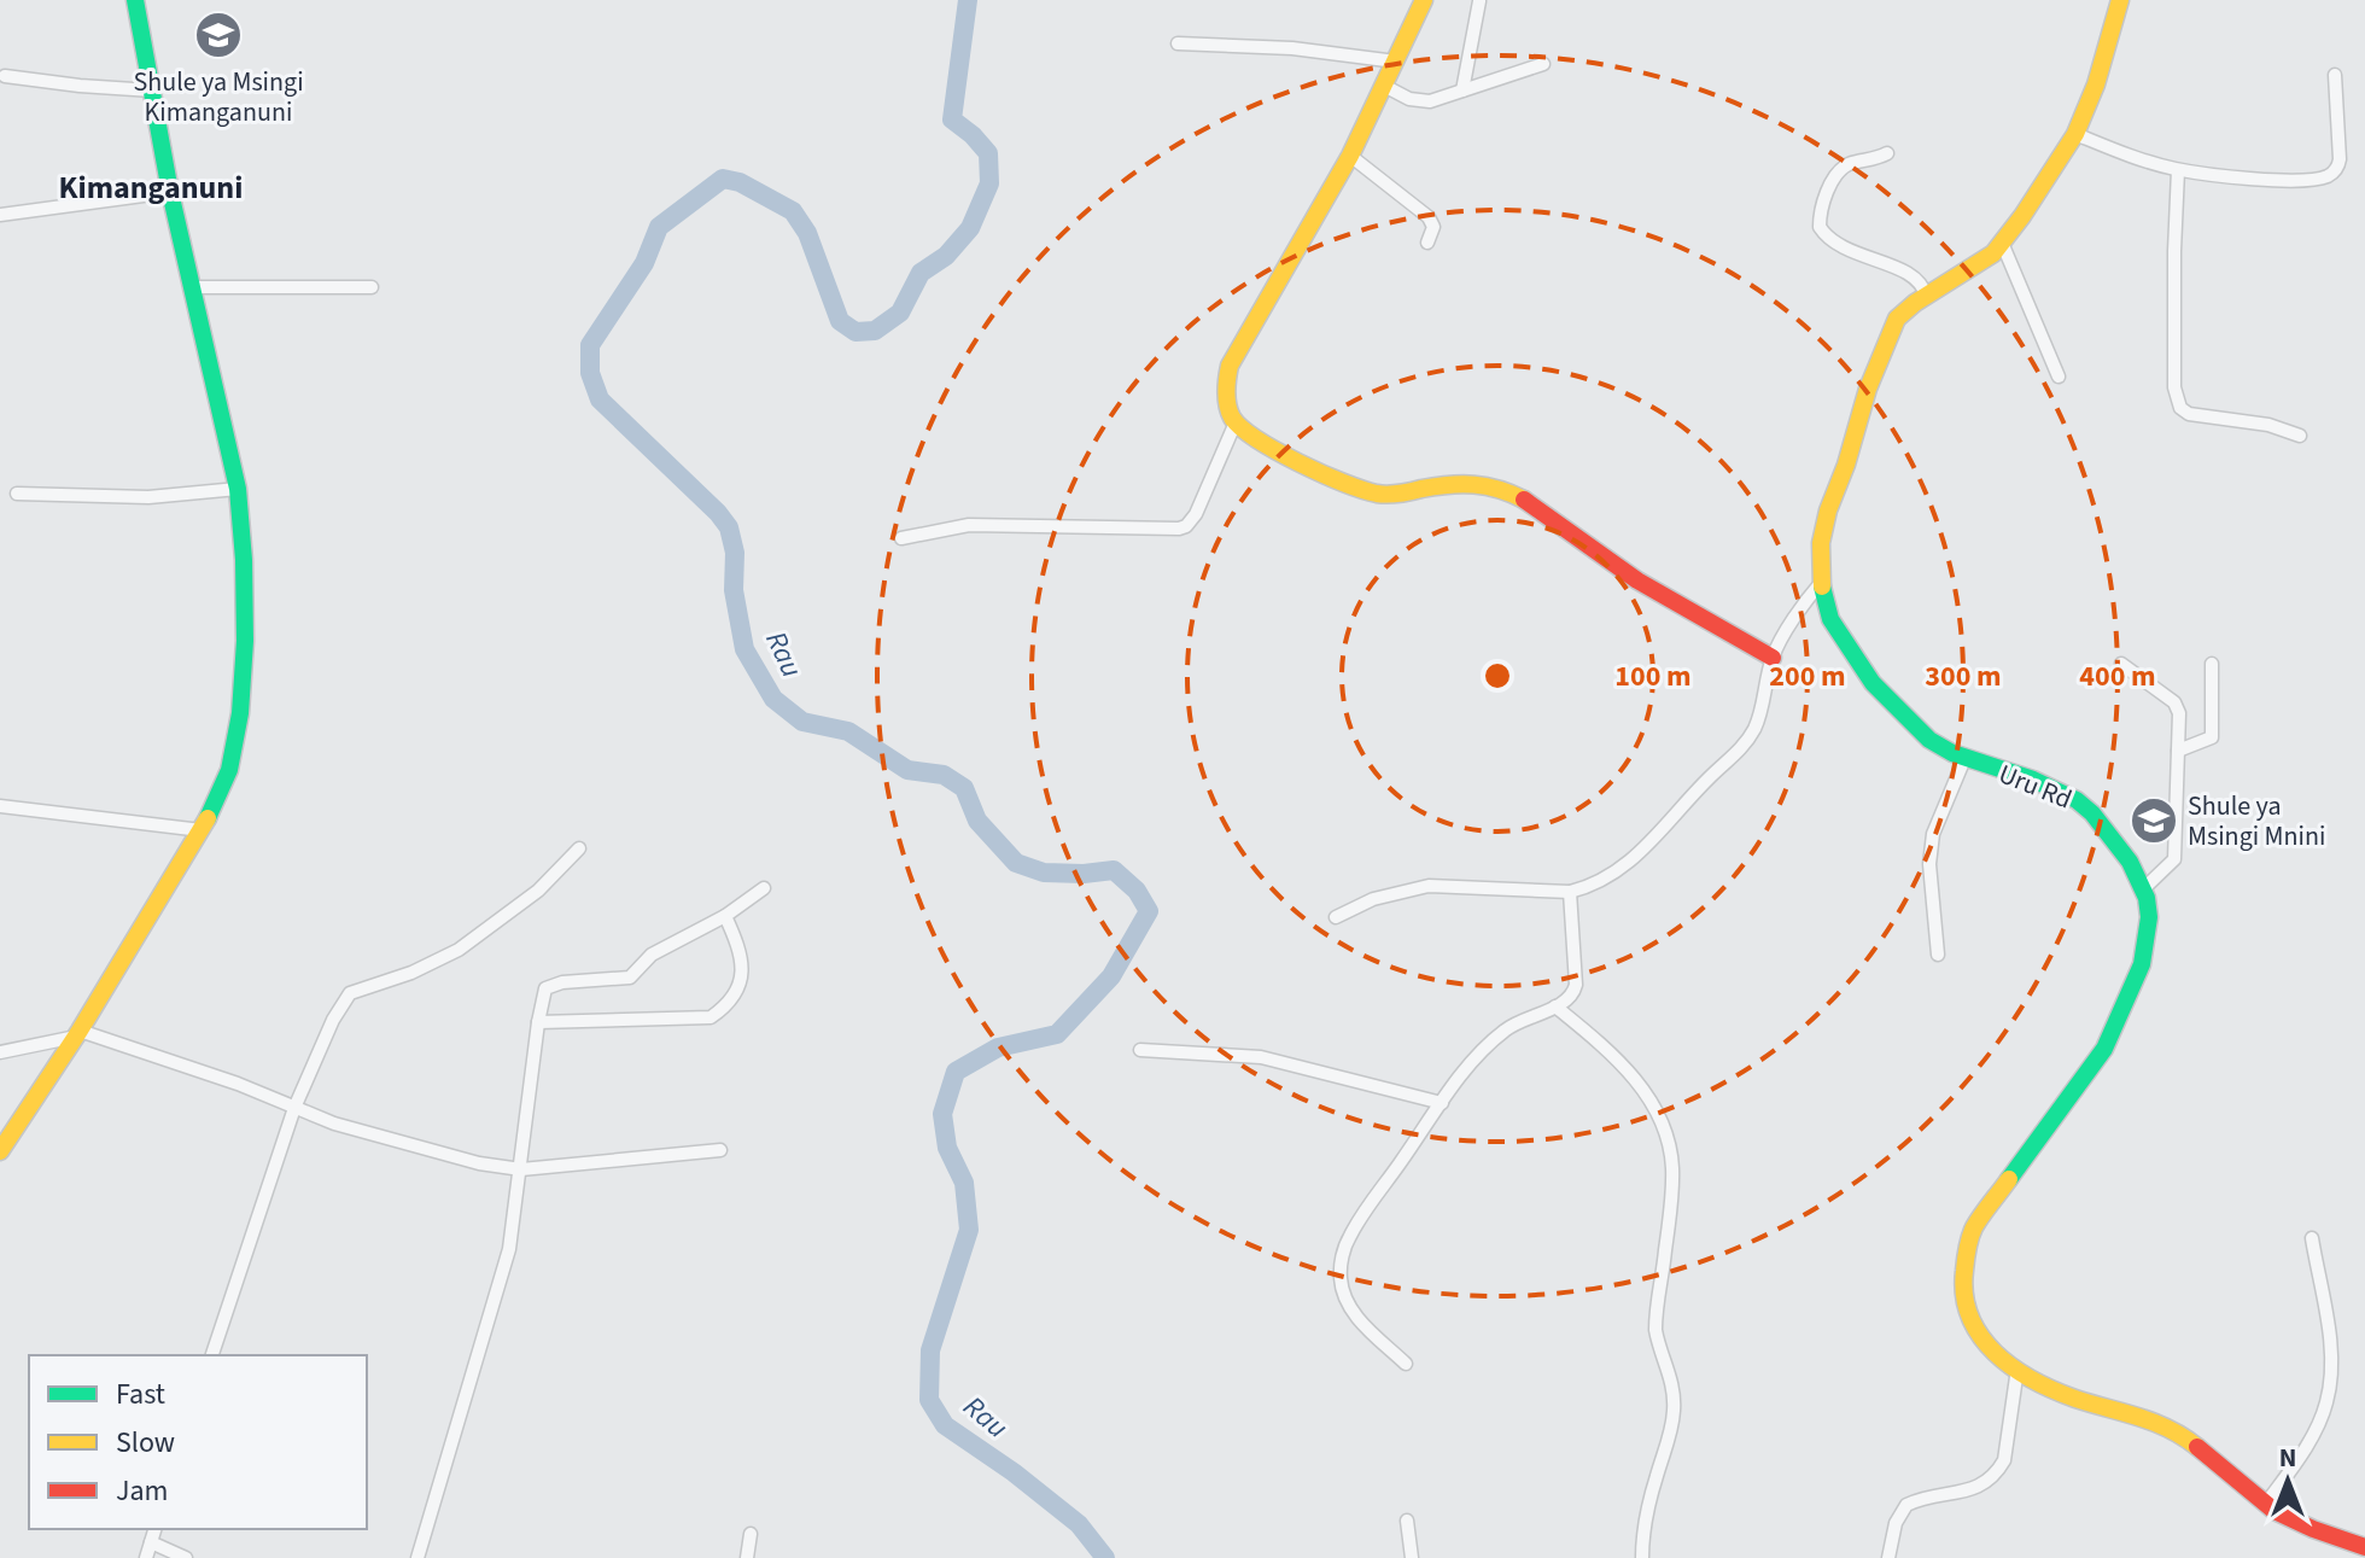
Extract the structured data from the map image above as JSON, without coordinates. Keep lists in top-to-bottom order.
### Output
{
  "streets": {
    "street": ["Uru Rd"]
  },
  "districts": ["Kimanganuni"],
  "water": ["Rau"],
  "places": {
    "school or university": ["Shule ya Msingi Kimanganuni", "Shule ya Msingi Mnini"]
  },
  "legend": ["Fast", "Slow", "Jam"],
  "north": "top",
  "rings": [
    "100 m",
    "200 m",
    "300 m",
    "400 m"
  ]
}
